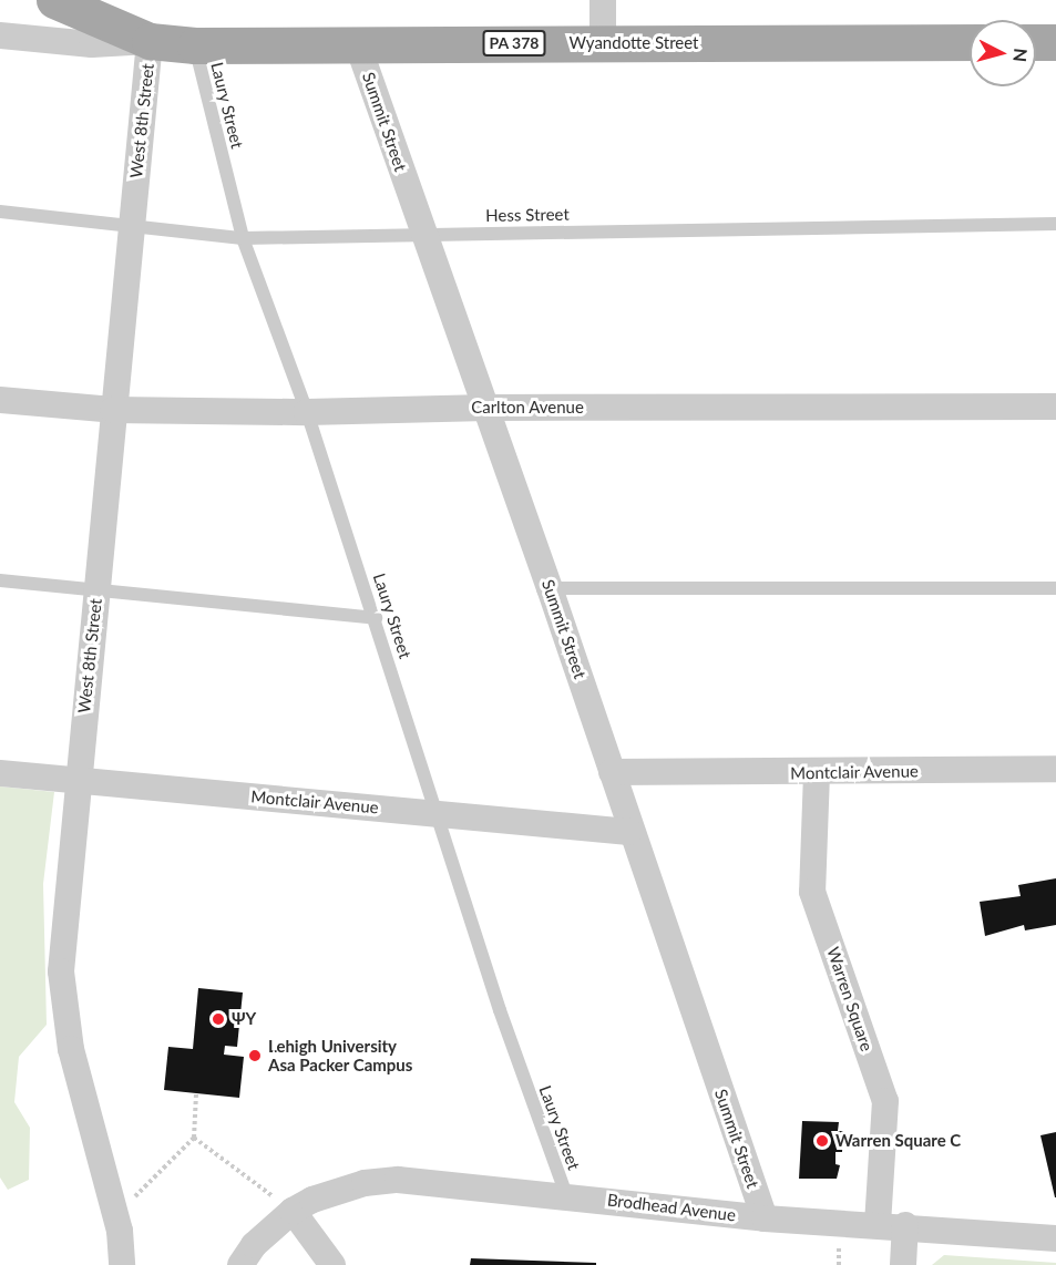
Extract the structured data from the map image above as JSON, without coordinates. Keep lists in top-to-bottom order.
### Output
{
  "streets": {
    "main road": ["PA 378", "Wyandotte Street"],
    "street": [
      "West 8th Street",
      "Summit Street",
      "Carlton Avenue",
      "Montclair Avenue",
      "Warren Square",
      "Brodhead Avenue"
    ],
    "lane": ["Laury Street", "Hess Street"]
  },
  "crossings": [
    ["Wyandotte Street", "Laury Street"],
    ["Wyandotte Street", "West 8th Street"],
    ["Wyandotte Street", "Summit Street"],
    ["Laury Street", "Hess Street"],
    ["Laury Street", "Carlton Avenue"],
    ["Laury Street", "Montclair Avenue"],
    ["Laury Street", "Brodhead Avenue"],
    ["West 8th Street", "Hess Street"],
    ["West 8th Street", "Carlton Avenue"],
    ["West 8th Street", "Montclair Avenue"],
    ["Summit Street", "Hess Street"],
    ["Summit Street", "Carlton Avenue"],
    ["Summit Street", "Montclair Avenue"],
    ["Summit Street", "Brodhead Avenue"],
    ["Montclair Avenue", "Warren Square"],
    ["Warren Square", "Brodhead Avenue"]
  ],
  "places": ["ΨΥ", "Lehigh University Asa Packer Campus", "Warren Square C"],
  "north": "right"
}
